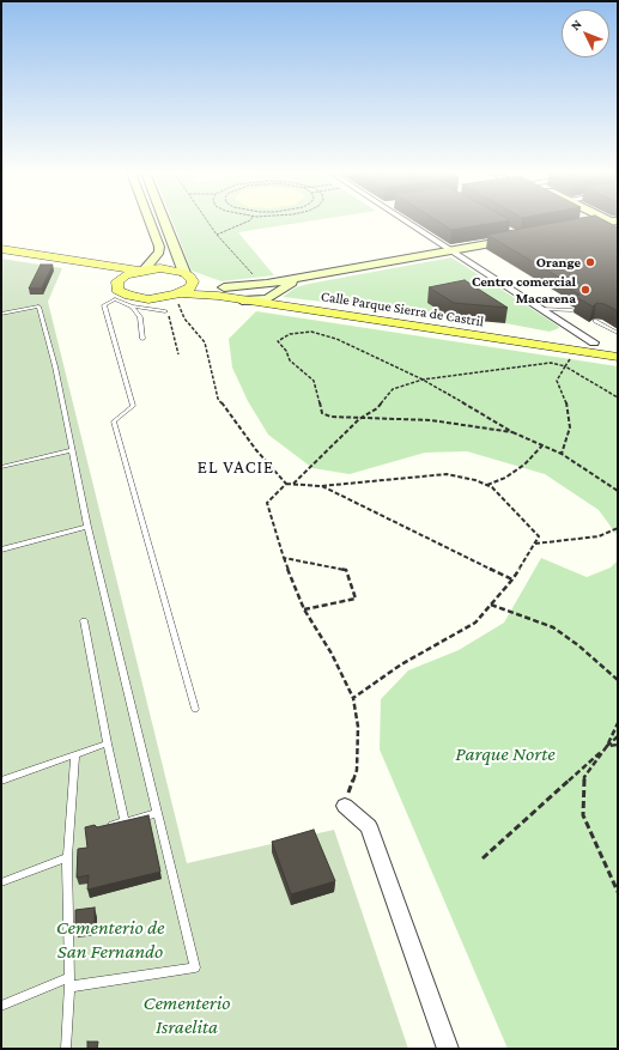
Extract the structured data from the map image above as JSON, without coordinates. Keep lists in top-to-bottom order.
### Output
{
  "streets": {
    "main road": ["Calle Parque Sierra de Castril"]
  },
  "districts": ["EL VACIE"],
  "parks": ["Parque Norte", "Cementerio de San Fernando", "Cementerio Israelita"],
  "places": ["Orange", "Centro comercial Macarena"],
  "north": "top left"
}
